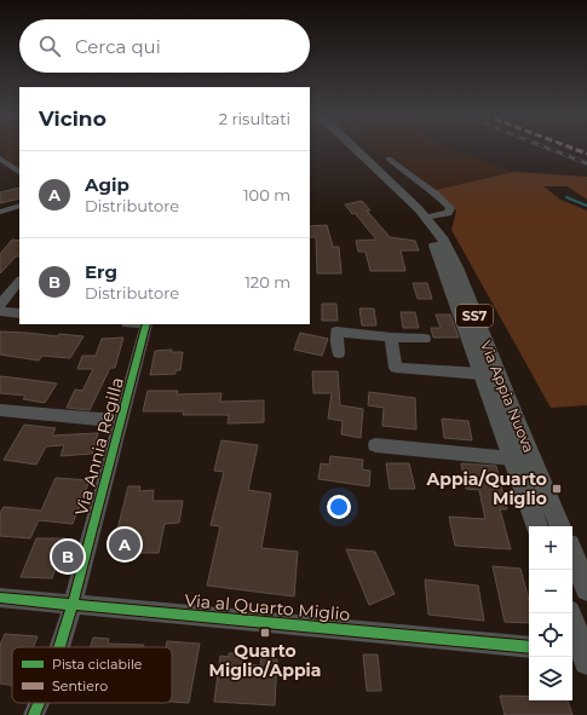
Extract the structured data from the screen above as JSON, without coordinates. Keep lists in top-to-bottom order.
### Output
{
  "streets": {
    "main road": ["SS7", "Via Appia Nuova"],
    "street": ["Via Annia Regilla", "Via al Quarto Miglio"]
  },
  "crossings": [
    ["Via Annia Regilla", "Via al Quarto Miglio"]
  ],
  "places": {
    "transit": ["Appia/Quarto Miglio", "Quarto Miglio/Appia"]
  },
  "legend": ["Pista ciclabile", "Sentiero"],
  "page": {
    "search": "Cerca qui",
    "heading": ["Vicino", "2 risultati"],
    "list": [
      {
        "mark": "A",
        "name": "Agip",
        "note": "Distributore",
        "value": "100 m"
      },
      {
        "mark": "B",
        "name": "Erg",
        "note": "Distributore",
        "value": "120 m"
      }
    ],
    "map_buttons": ["+", "−"],
    "pins": ["A", "B"]
  }
}
